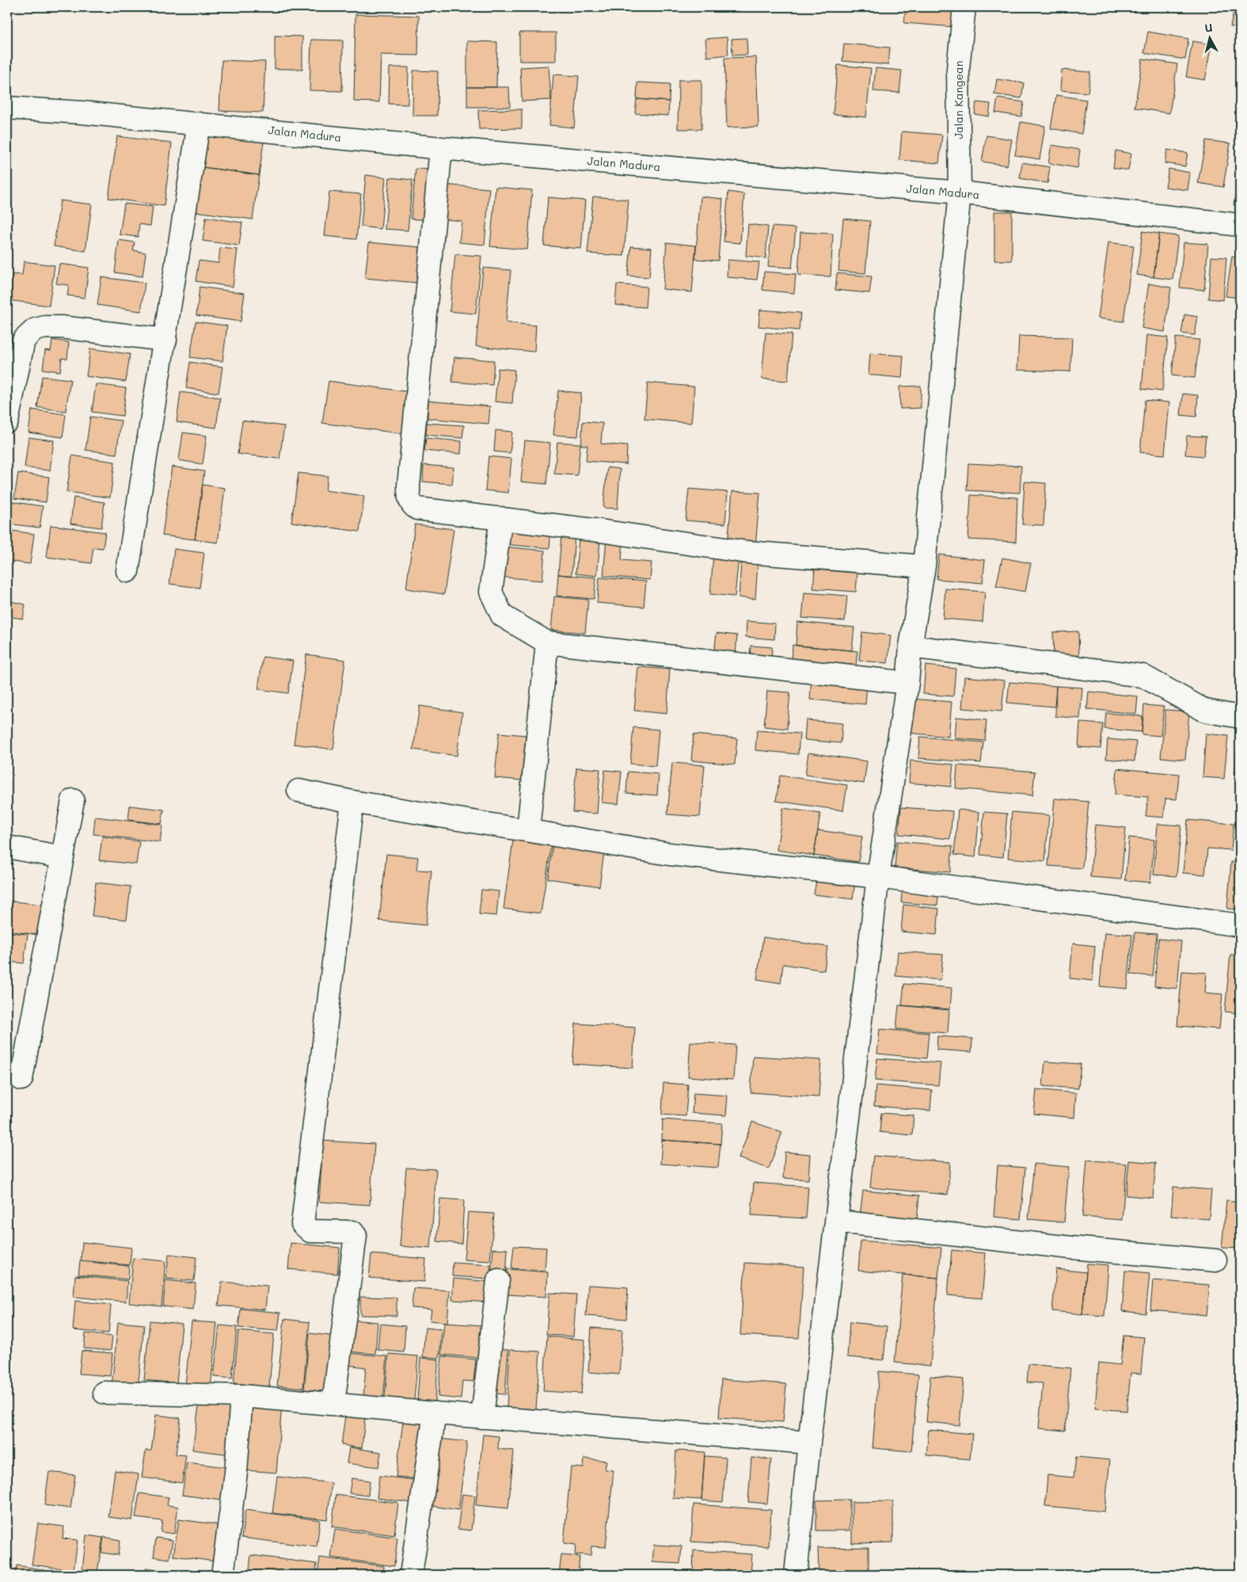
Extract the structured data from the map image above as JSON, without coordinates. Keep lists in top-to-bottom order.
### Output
{
  "streets": {
    "street": ["Jalan Kangean", "Jalan Madura"]
  },
  "crossings": [
    ["Jalan Kangean", "Jalan Madura"]
  ],
  "north": "top"
}
